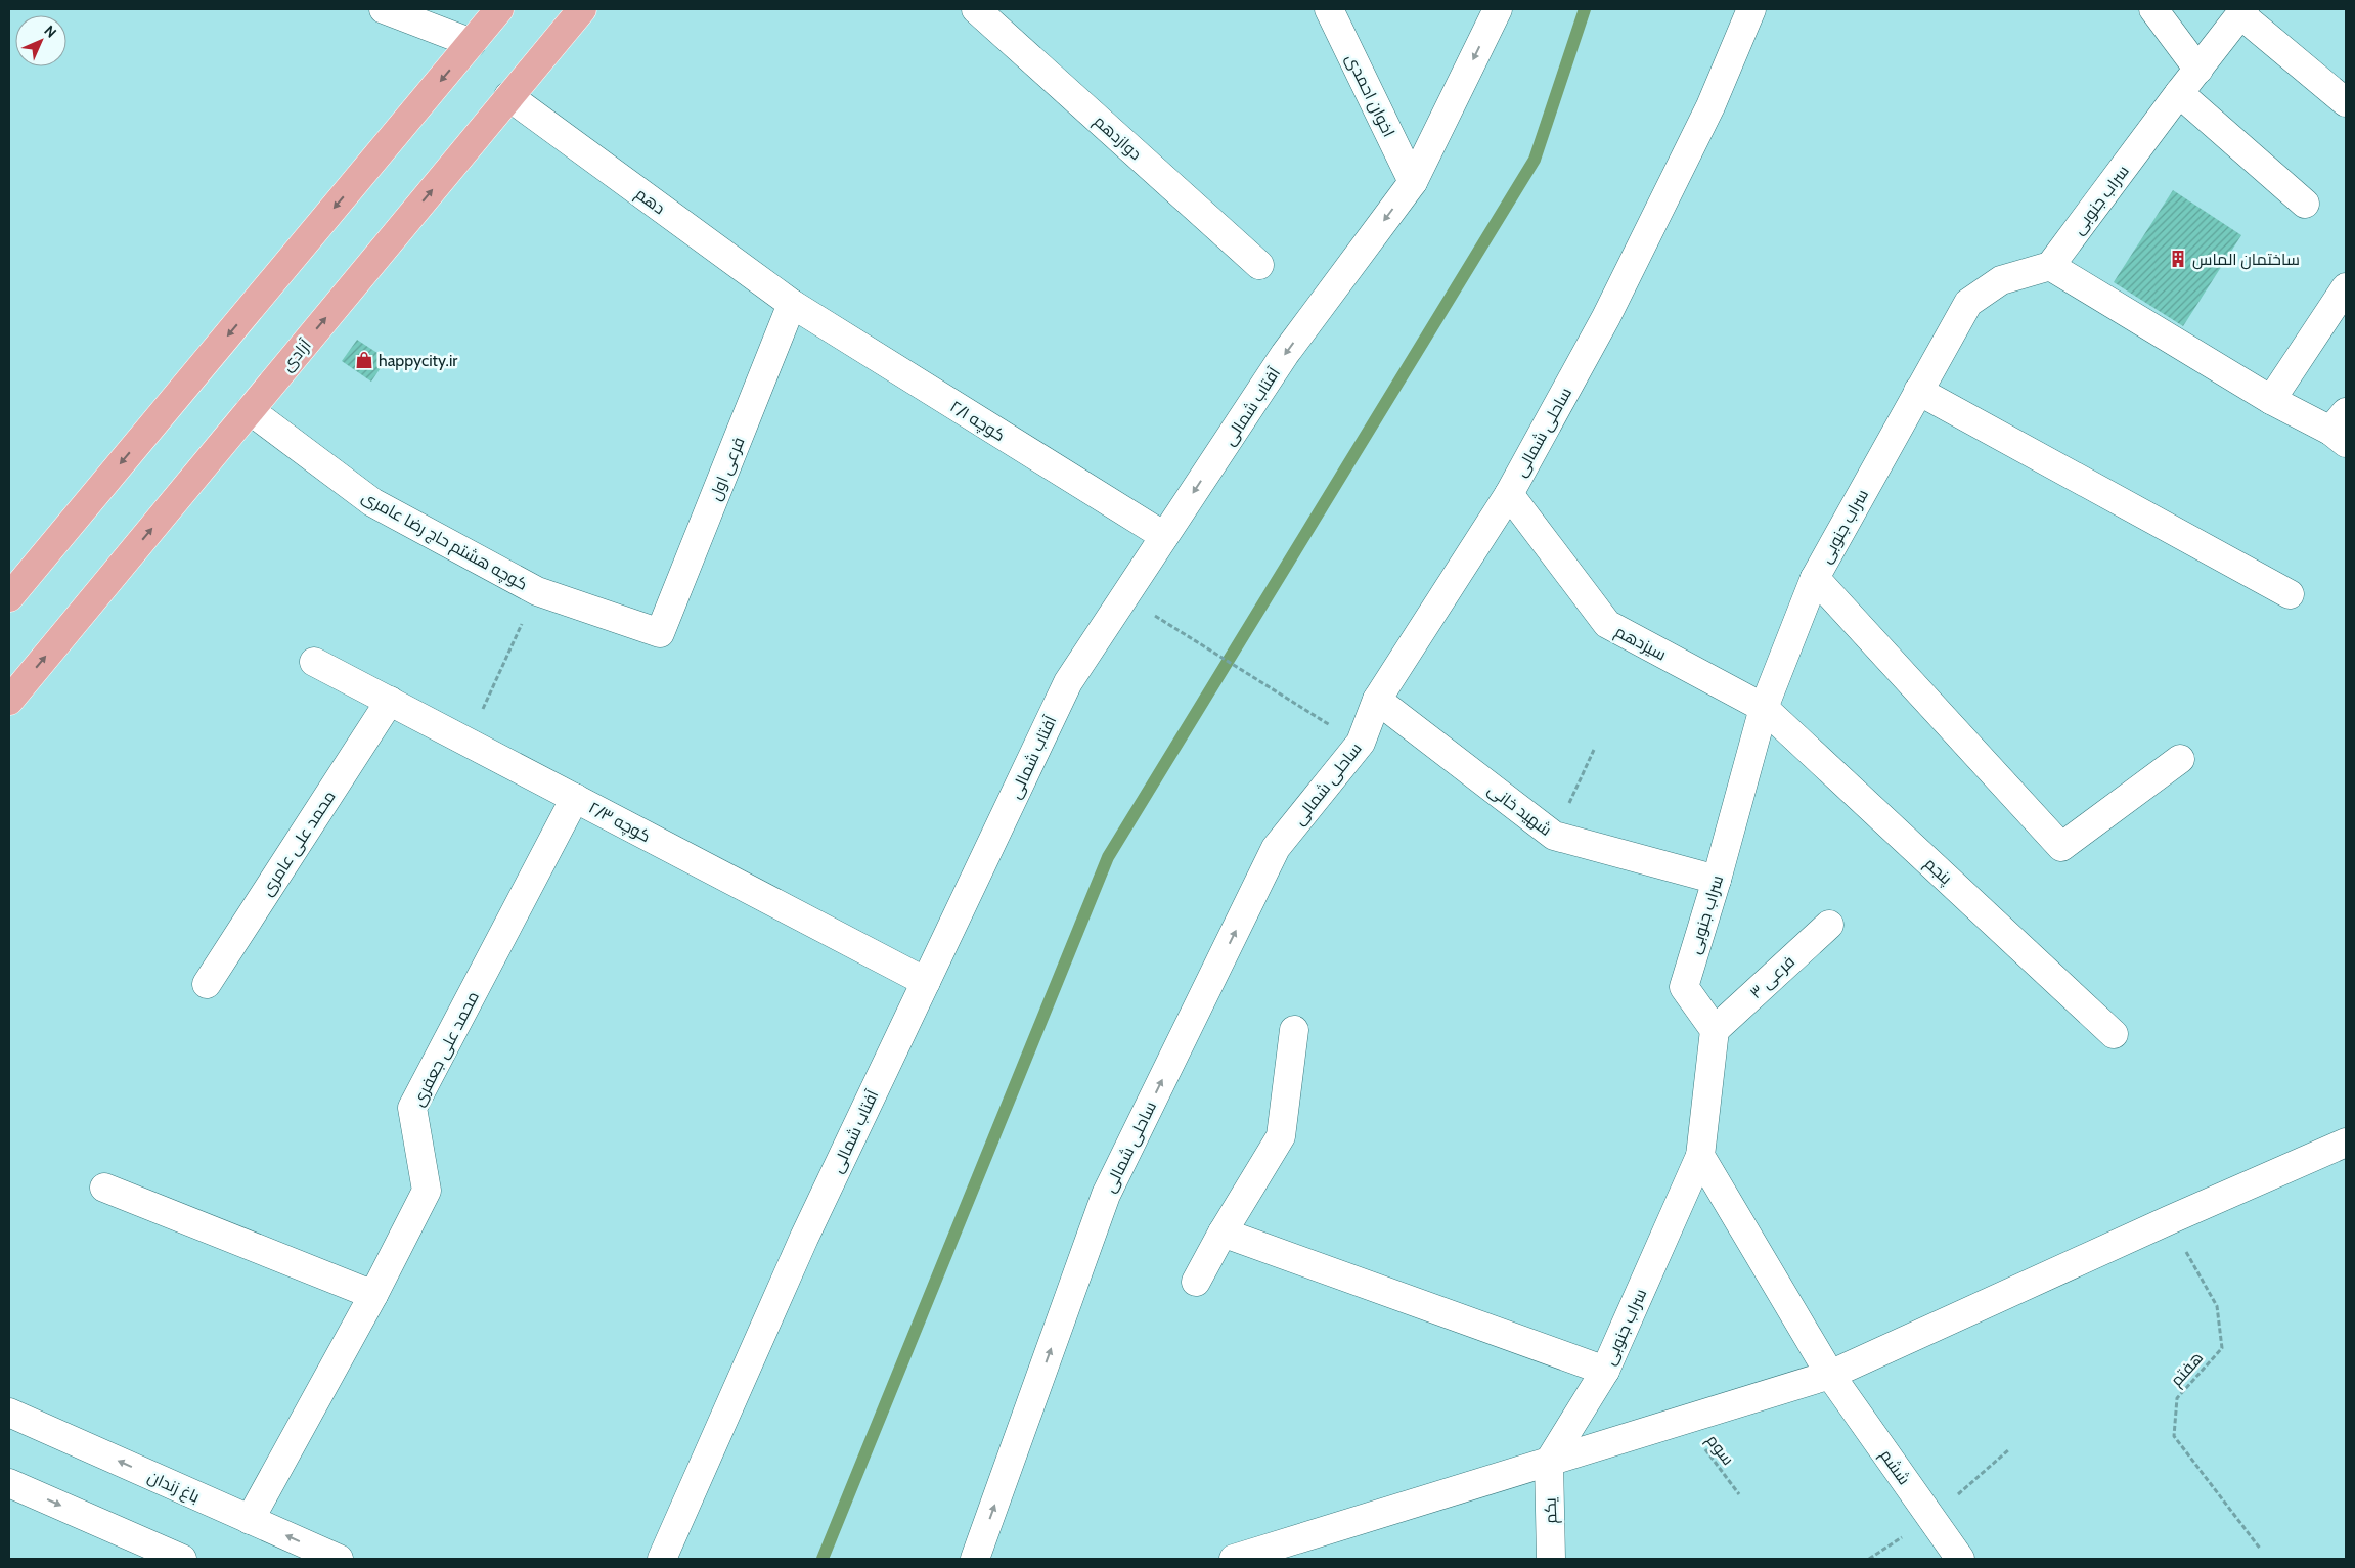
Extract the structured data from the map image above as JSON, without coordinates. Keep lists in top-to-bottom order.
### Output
{
  "streets": {
    "main road": ["آزادی"],
    "street": [
      "اخوان احمدی",
      "دوازدهم",
      "سراب جنوبی",
      "دهم",
      "آفتاب شمالی",
      "کوچه ۲/۱",
      "ساحلی شمالی",
      "فرعی اول",
      "کوچه هشتم حاج رضا عامری",
      "سیزدهم",
      "شهید خانی",
      "کوچه ۲/۳",
      "محمد علی عامری",
      "پنجم",
      "فرعی ۳",
      "محمد علی جعفری",
      "ششم",
      "باغ زندان",
      "یکم"
    ],
    "path": ["هفتم", "سوم"]
  },
  "crossings": [
    ["اخوان احمدی", "آفتاب شمالی"],
    ["سراب جنوبی", "سیزدهم"],
    ["سراب جنوبی", "شهید خانی"],
    ["سراب جنوبی", "پنجم"],
    ["سراب جنوبی", "فرعی ۳"],
    ["سراب جنوبی", "یکم"],
    ["دهم", "آزادی"],
    ["دهم", "کوچه ۲/۱"],
    ["دهم", "فرعی اول"],
    ["آزادی", "کوچه هشتم حاج رضا عامری"],
    ["آفتاب شمالی", "کوچه ۲/۱"],
    ["آفتاب شمالی", "کوچه ۲/۳"],
    ["کوچه ۲/۱", "فرعی اول"],
    ["ساحلی شمالی", "سیزدهم"],
    ["ساحلی شمالی", "شهید خانی"],
    ["فرعی اول", "کوچه هشتم حاج رضا عامری"],
    ["سیزدهم", "پنجم"],
    ["کوچه ۲/۳", "محمد علی عامری"],
    ["کوچه ۲/۳", "محمد علی جعفری"],
    ["محمد علی جعفری", "باغ زندان"]
  ],
  "one_way": ["آفتاب شمالی", "ساحلی شمالی"],
  "places": {
    "building": ["ساختمان الماس"],
    "shop": ["happycity.ir"]
  },
  "north": "top right"
}
